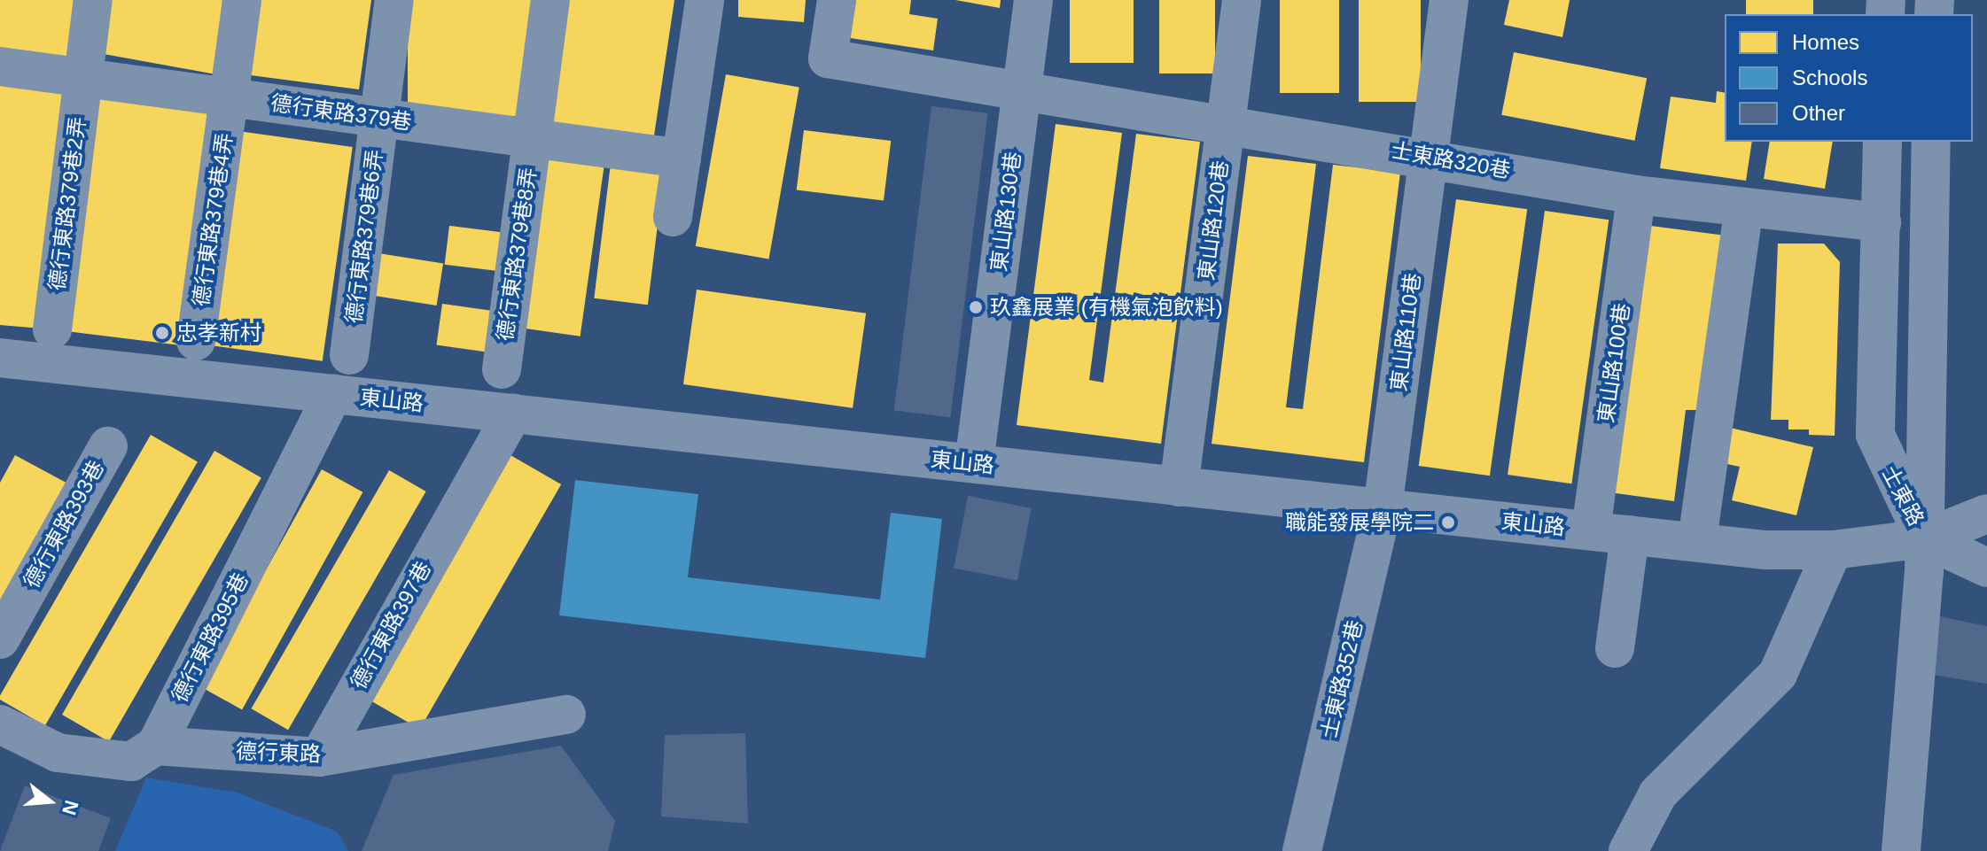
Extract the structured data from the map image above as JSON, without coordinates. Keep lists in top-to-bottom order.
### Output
{
  "streets": {
    "street": [
      "德行東路379巷",
      "士東路320巷",
      "德行東路379巷2弄",
      "東山路130巷",
      "德行東路379巷4弄",
      "東山路120巷",
      "德行東路379巷6弄",
      "德行東路379巷8弄",
      "東山路110巷",
      "東山路100巷",
      "東山路",
      "士東路",
      "德行東路393巷",
      "德行東路397巷",
      "德行東路395巷",
      "士東路352巷",
      "德行東路"
    ]
  },
  "crossings": [
    ["德行東路379巷", "德行東路379巷2弄"],
    ["德行東路379巷", "德行東路379巷4弄"],
    ["德行東路379巷", "德行東路379巷6弄"],
    ["德行東路379巷", "德行東路379巷8弄"],
    ["士東路320巷", "東山路130巷"],
    ["士東路320巷", "東山路120巷"],
    ["士東路320巷", "東山路110巷"],
    ["士東路320巷", "東山路100巷"],
    ["士東路320巷", "士東路"],
    ["東山路130巷", "東山路"],
    ["東山路120巷", "東山路"],
    ["東山路110巷", "東山路"],
    ["東山路110巷", "士東路352巷"],
    ["東山路100巷", "東山路"],
    ["東山路", "士東路"],
    ["東山路", "德行東路397巷"],
    ["東山路", "德行東路395巷"],
    ["東山路", "士東路352巷"],
    ["德行東路397巷", "德行東路"],
    ["德行東路395巷", "德行東路"]
  ],
  "places": ["玖鑫展業 (有機氣泡飲料)", "忠孝新村", "職能發展學院二"],
  "legend": ["Homes", "Schools", "Other"],
  "north": "right"
}
